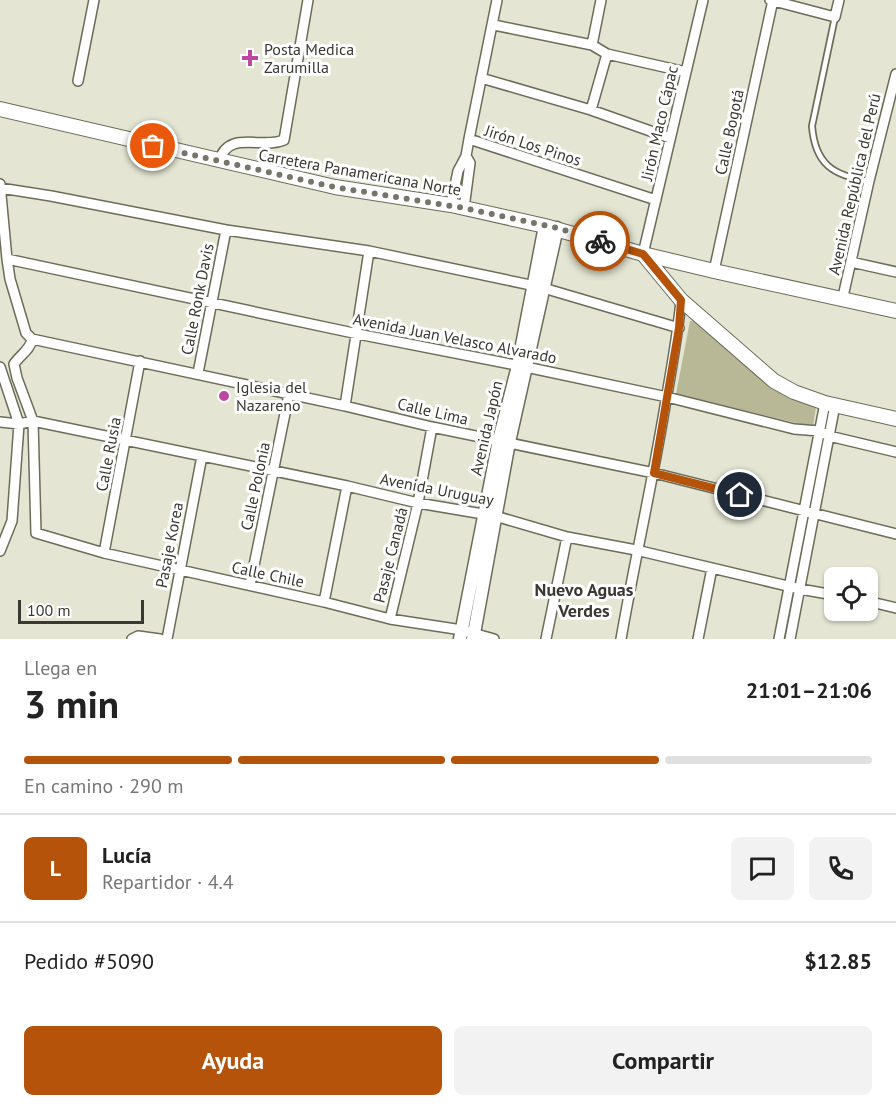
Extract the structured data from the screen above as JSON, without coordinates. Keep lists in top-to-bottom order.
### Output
{
  "streets": {
    "main road": ["Carretera Panamericana Norte"],
    "street": [
      "Jirón Maco Cápac",
      "Calle Bogotá",
      "Jirón Los Pinos",
      "Avenida República del Perú",
      "Calle Ronk Davis",
      "Avenida Juan Velasco Alvarado",
      "Calle Lima",
      "Avenida Japón",
      "Calle Rusia",
      "Calle Polonia",
      "Avenida Uruguay",
      "Pasaje Korea",
      "Pasaje Canadá",
      "Calle Chile"
    ]
  },
  "crossings": [
    ["Jirón Maco Cápac", "Jirón Los Pinos"],
    ["Jirón Maco Cápac", "Carretera Panamericana Norte"],
    ["Calle Bogotá", "Carretera Panamericana Norte"],
    ["Carretera Panamericana Norte", "Avenida República del Perú"],
    ["Carretera Panamericana Norte", "Avenida Japón"],
    ["Calle Ronk Davis", "Avenida Juan Velasco Alvarado"],
    ["Calle Ronk Davis", "Calle Lima"],
    ["Avenida Juan Velasco Alvarado", "Avenida Japón"],
    ["Calle Lima", "Avenida Japón"],
    ["Calle Lima", "Calle Rusia"],
    ["Calle Lima", "Calle Polonia"],
    ["Calle Lima", "Pasaje Canadá"],
    ["Avenida Japón", "Avenida Uruguay"],
    ["Avenida Japón", "Calle Chile"],
    ["Calle Rusia", "Avenida Uruguay"],
    ["Calle Rusia", "Calle Chile"],
    ["Calle Polonia", "Avenida Uruguay"],
    ["Calle Polonia", "Calle Chile"],
    ["Avenida Uruguay", "Pasaje Korea"],
    ["Avenida Uruguay", "Pasaje Canadá"],
    ["Avenida Uruguay", "Calle Chile"],
    ["Pasaje Korea", "Calle Chile"],
    ["Pasaje Canadá", "Calle Chile"]
  ],
  "districts": ["Nuevo Aguas Verdes"],
  "places": {
    "health": ["Posta Medica Zarumilla"],
    "other": ["Iglesia del Nazareno"]
  },
  "scale_bar": "100 m",
  "page": {
    "scale": "100 m",
    "heading": ["3 min", "Llega en", "21:01–21:06"],
    "panel": [
      "Lucía",
      "Repartidor · 4.4",
      "Pedido #5090",
      "$12.85"
    ],
    "bar": "En camino · 290 m",
    "round": "L",
    "buttons": ["Ayuda", "Compartir"]
  }
}
